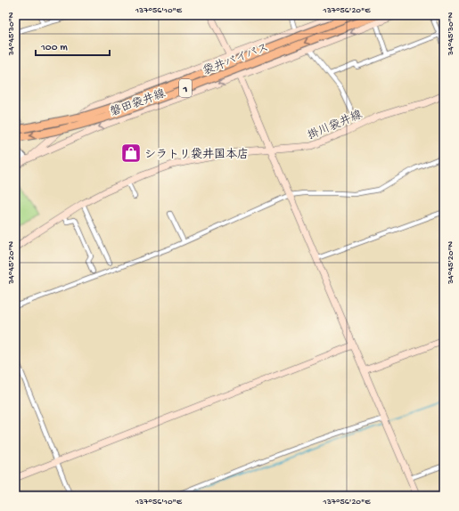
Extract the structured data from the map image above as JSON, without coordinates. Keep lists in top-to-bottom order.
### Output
{
  "streets": {
    "highway": ["袋井バイパス", "1"],
    "main road": ["磐田袋井線", "掛川袋井線"]
  },
  "places": {
    "shop": ["シラトリ袋井国本店"]
  },
  "scale_bar": "100 m",
  "coordinates": [
    "137°56'10\"E",
    "137°56'20\"E",
    "34°45'30\"N",
    "34°45'20\"N"
  ]
}
